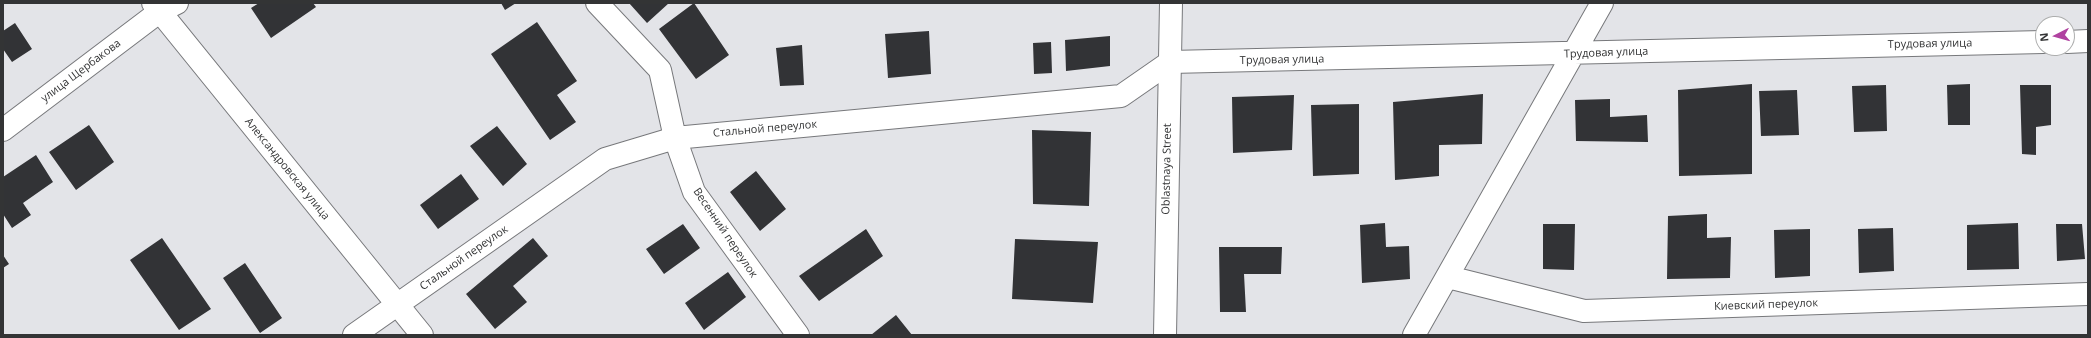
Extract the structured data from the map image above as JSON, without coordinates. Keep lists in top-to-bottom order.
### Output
{
  "streets": {
    "street": [
      "Трудовая улица",
      "улица Щербакова",
      "Стальной переулок",
      "Александровская улица",
      "Oblastnaya Street",
      "Весенний переулок",
      "Киевский переулок"
    ]
  },
  "crossings": [
    ["Трудовая улица", "Стальной переулок"],
    ["Трудовая улица", "Oblastnaya Street"],
    ["улица Щербакова", "Александровская улица"],
    ["Стальной переулок", "Александровская улица"],
    ["Стальной переулок", "Oblastnaya Street"],
    ["Стальной переулок", "Весенний переулок"]
  ],
  "north": "left"
}
